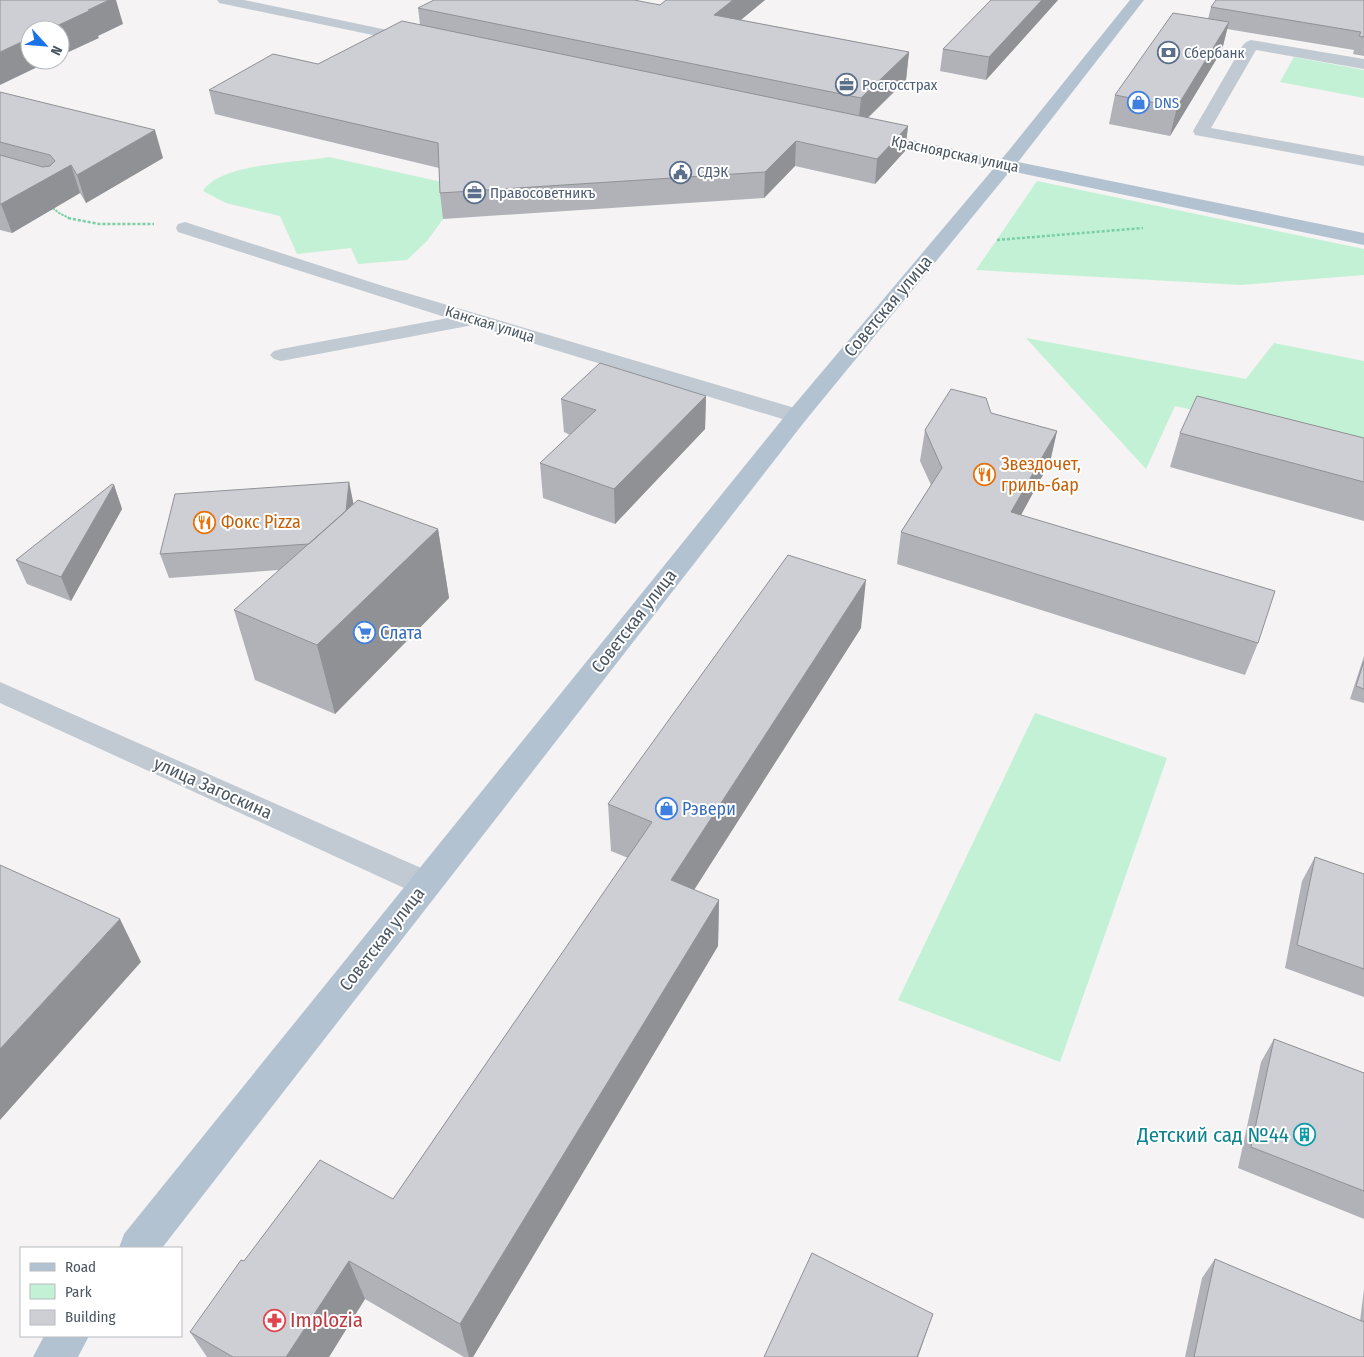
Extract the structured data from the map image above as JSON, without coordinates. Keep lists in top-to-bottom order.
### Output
{
  "streets": {
    "main road": ["Красноярская улица", "Советская улица"],
    "street": ["Канская улица", "улица Загоскина"]
  },
  "crossings": [
    ["Красноярская улица", "Советская улица"],
    ["Советская улица", "Канская улица"],
    ["Советская улица", "улица Загоскина"]
  ],
  "places": {
    "bank": ["Сбербанк"],
    "office": ["Росгосстрах", "Правосоветникъ"],
    "shop": ["DNS", "Рэвери"],
    "public building": ["СДЭК"],
    "restaurant": ["Звездочет, гриль-бар", "Фокс Pizza"],
    "supermarket": ["Слата"],
    "building": ["Детский сад №44"],
    "pharmacy": ["Implozia"]
  },
  "legend": ["Road", "Park", "Building"],
  "north": "bottom right"
}
